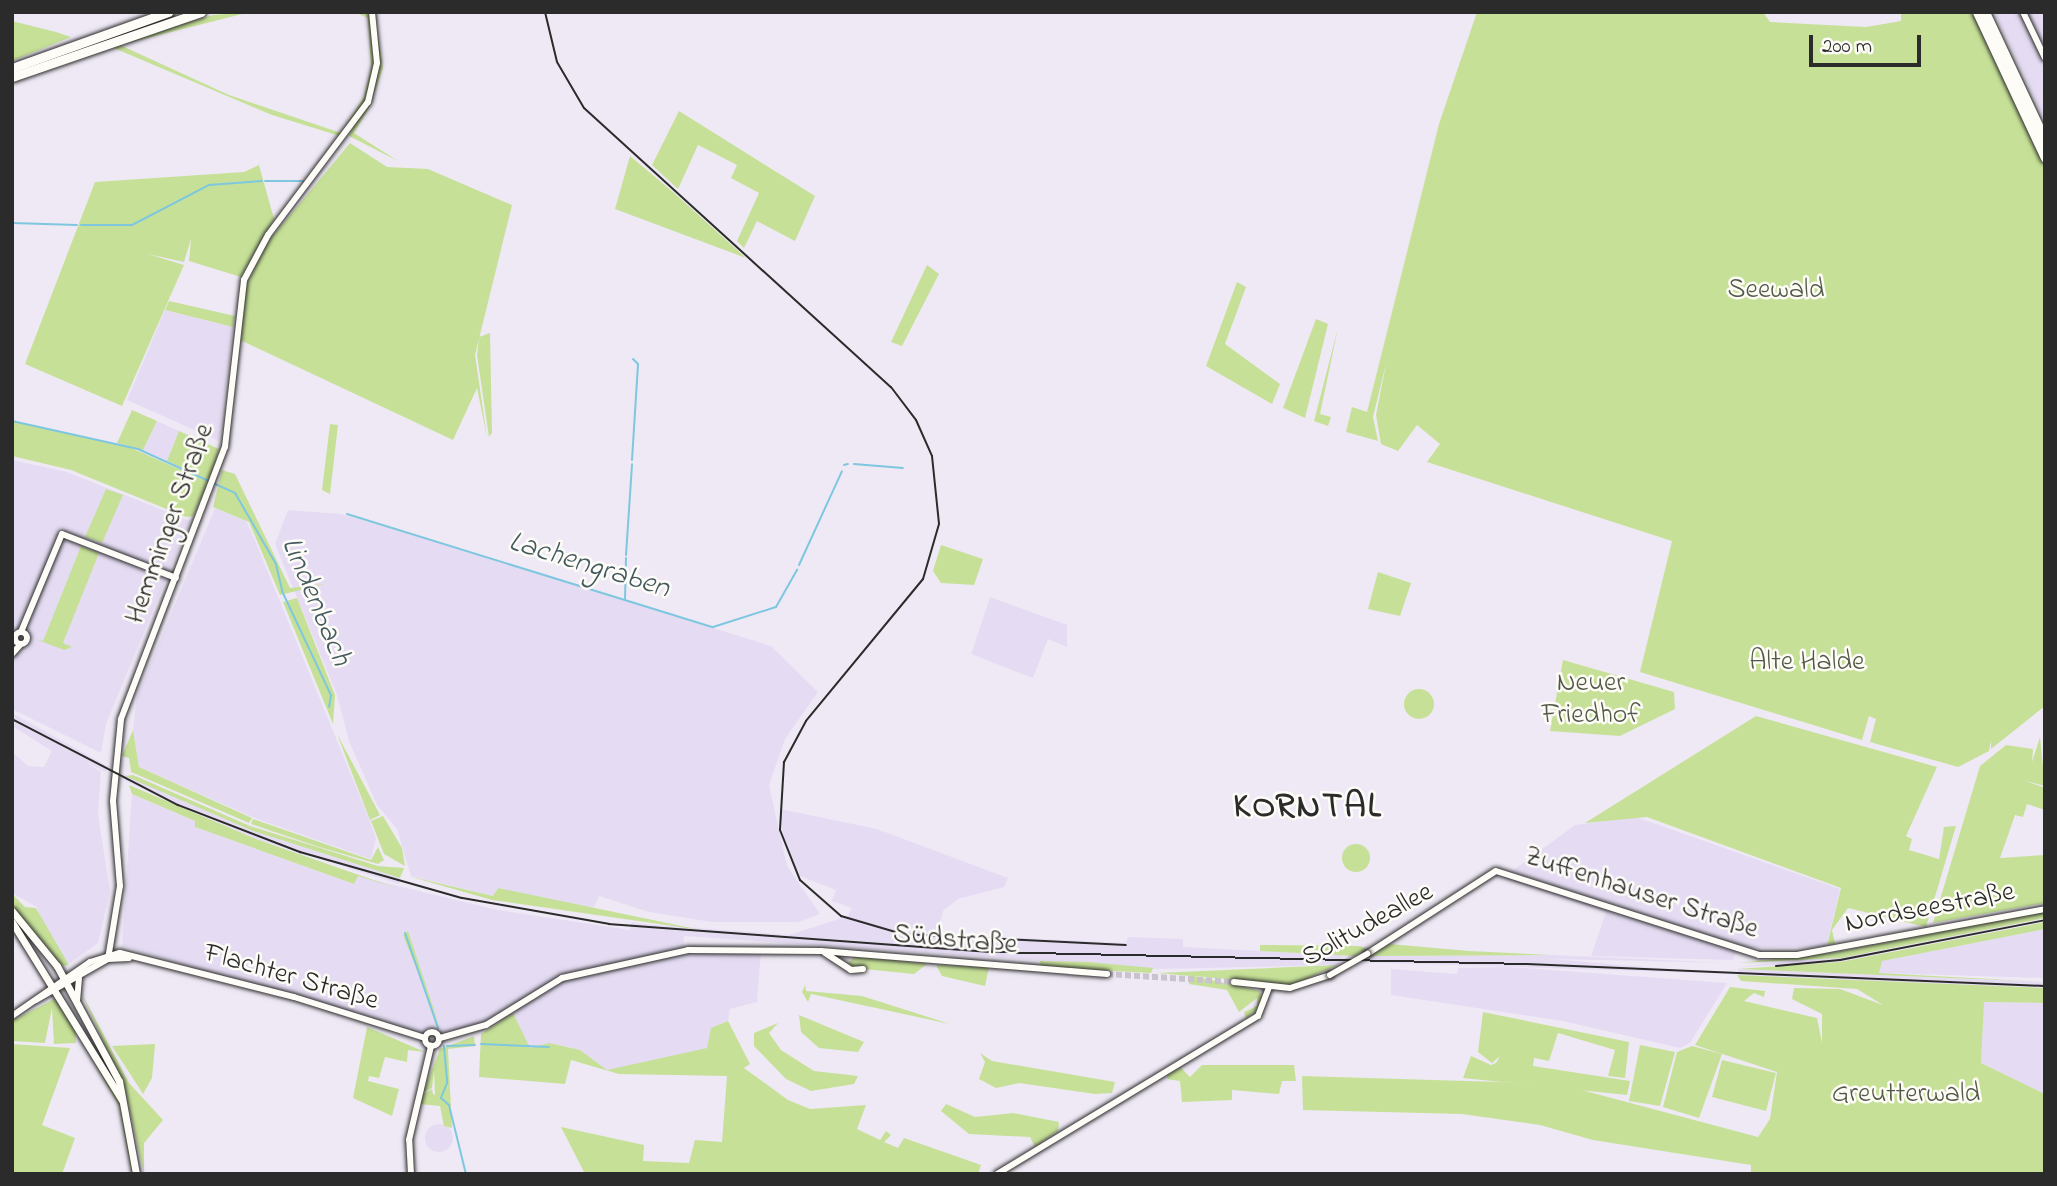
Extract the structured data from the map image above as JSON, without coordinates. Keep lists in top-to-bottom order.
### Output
{
  "streets": {
    "main road": [
      "Hemminger Straße",
      "Zuffenhauser Straße",
      "Nordseestraße",
      "Solitudeallee",
      "Südstraße",
      "Flachter Straße"
    ]
  },
  "crossings": [
    ["Hemminger Straße", "Flachter Straße"],
    ["Zuffenhauser Straße", "Nordseestraße"],
    ["Zuffenhauser Straße", "Solitudeallee"],
    ["Südstraße", "Flachter Straße"]
  ],
  "districts": ["KORNTAL"],
  "water": ["Lachengraben", "Lindenbach"],
  "parks": [
    "Seewald",
    "Alte Halde",
    "Neuer Friedhof",
    "Greutterwald"
  ],
  "scale_bar": "200 m"
}
